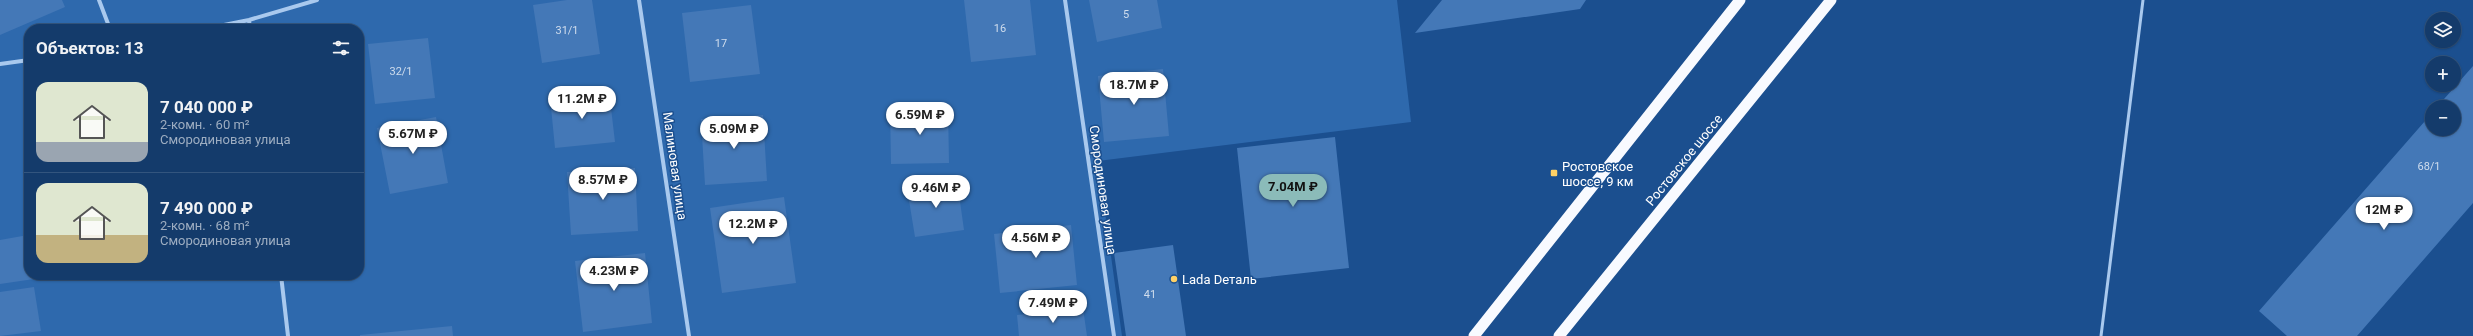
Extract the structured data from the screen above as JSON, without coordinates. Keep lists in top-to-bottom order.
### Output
{
  "streets": {
    "highway": ["Ростовское шоссе"],
    "street": ["Малиновая улица", "Смородиновая улица"]
  },
  "places": {
    "transit": ["Ростовское шоссе, 9 км"],
    "other": ["Lada Dеталь"]
  },
  "house_numbers": [
    "5",
    "16",
    "31/1",
    "17",
    "32/1",
    "68/1",
    "41"
  ],
  "page": {
    "map_buttons": ["+", "−"],
    "heading": "Объектов: 13",
    "price": [
      "18.7M ₽",
      "11.2M ₽",
      "6.59M ₽",
      "5.09M ₽",
      "5.67M ₽",
      "8.57M ₽",
      "7.04M ₽",
      "9.46M ₽",
      "12M ₽",
      "12.2M ₽",
      "4.56M ₽",
      "4.23M ₽",
      "7.49M ₽"
    ],
    "list": [
      {
        "name": "7 040 000 ₽",
        "note": "2-комн. · 60 m² · Смородиновая улица"
      },
      {
        "name": "7 490 000 ₽",
        "note": "2-комн. · 68 m² · Смородиновая улица"
      }
    ]
  }
}
